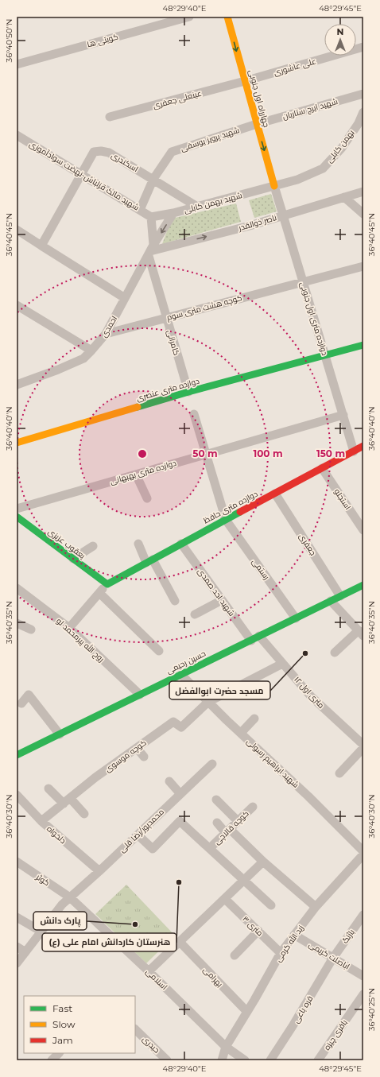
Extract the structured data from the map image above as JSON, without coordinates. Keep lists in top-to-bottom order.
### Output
{
  "streets": {
    "street": [
      "کویتی ها",
      "علی عاشوری",
      "چهارراه اول جنوبی",
      "عینعلی جعفری",
      "شهید ایرج ستاریان",
      "شهید پرویز یوسفی",
      "بهمن کابلی",
      "اسکندری",
      "شهید مالک قزلباش-نهضت سوادآموزی",
      "شهید بهمن کابلی",
      "ناصر ذوالقدر",
      "کوچه هشت متری سوم",
      "دوازده متری اول جنوبی",
      "احمدی",
      "کامرانی",
      "دوازده متری عنصری",
      "دوازده متری بهبهانی",
      "استجلو",
      "دوازده متری حافظ",
      "یعقوب عزیزی",
      "جعفری",
      "رستمی",
      "شهید احد صمدی",
      "روح الله پیرمحمد لو",
      "حسین رحیمی",
      "۱۲ متری اول",
      "کوچه موسوی",
      "شهید ابراهیم رسولی",
      "کوچه قالاچی",
      "محمدپور/رضا قلی",
      "دلخواه",
      "کوثر",
      "۳ متری",
      "باژنگ",
      "زید الله کرمی",
      "اباصلت کریمی",
      "بهرامی",
      "اسلامی",
      "قره باغی",
      "باقری چیزه",
      "حیدری"
    ]
  },
  "crossings": [
    ["علی عاشوری", "چهارراه اول جنوبی"],
    ["علی عاشوری", "عینعلی جعفری"],
    ["چهارراه اول جنوبی", "عینعلی جعفری"],
    ["چهارراه اول جنوبی", "شهید ایرج ستاریان"],
    ["چهارراه اول جنوبی", "شهید پرویز یوسفی"],
    ["چهارراه اول جنوبی", "بهمن کابلی"],
    ["چهارراه اول جنوبی", "شهید بهمن کابلی"],
    ["چهارراه اول جنوبی", "دوازده متری اول جنوبی"],
    ["شهید ایرج ستاریان", "شهید پرویز یوسفی"],
    ["شهید پرویز یوسفی", "اسکندری"],
    ["شهید پرویز یوسفی", "شهید مالک قزلباش-نهضت سوادآموزی"],
    ["بهمن کابلی", "شهید بهمن کابلی"],
    ["بهمن کابلی", "دوازده متری اول جنوبی"],
    ["اسکندری", "شهید مالک قزلباش-نهضت سوادآموزی"],
    ["اسکندری", "شهید بهمن کابلی"],
    ["شهید مالک قزلباش-نهضت سوادآموزی", "شهید بهمن کابلی"],
    ["شهید مالک قزلباش-نهضت سوادآموزی", "کامرانی"],
    ["شهید بهمن کابلی", "دوازده متری اول جنوبی"],
    ["شهید بهمن کابلی", "احمدی"],
    ["شهید بهمن کابلی", "کامرانی"],
    ["ناصر ذوالقدر", "دوازده متری اول جنوبی"],
    ["ناصر ذوالقدر", "احمدی"],
    ["ناصر ذوالقدر", "کامرانی"],
    ["کوچه هشت متری سوم", "دوازده متری اول جنوبی"],
    ["کوچه هشت متری سوم", "احمدی"],
    ["کوچه هشت متری سوم", "کامرانی"],
    ["دوازده متری اول جنوبی", "دوازده متری عنصری"],
    ["دوازده متری اول جنوبی", "دوازده متری بهبهانی"],
    ["دوازده متری اول جنوبی", "دوازده متری حافظ"],
    ["احمدی", "کامرانی"],
    ["کامرانی", "دوازده متری عنصری"],
    ["استجلو", "دوازده متری حافظ"],
    ["دوازده متری حافظ", "یعقوب عزیزی"],
    ["دوازده متری حافظ", "جعفری"],
    ["دوازده متری حافظ", "رستمی"],
    ["دوازده متری حافظ", "شهید احد صمدی"],
    ["جعفری", "حسین رحیمی"],
    ["رستمی", "حسین رحیمی"],
    ["شهید احد صمدی", "حسین رحیمی"],
    ["روح الله پیرمحمد لو", "حسین رحیمی"],
    ["حسین رحیمی", "۱۲ متری اول"],
    ["حسین رحیمی", "شهید ابراهیم رسولی"],
    ["کوچه موسوی", "شهید ابراهیم رسولی"],
    ["کوچه موسوی", "دلخواه"],
    ["محمدپور/رضا قلی", "دلخواه"],
    ["محمدپور/رضا قلی", "کوثر"],
    ["محمدپور/رضا قلی", "اسلامی"],
    ["کوثر", "اسلامی"],
    ["۳ متری", "زید الله کرمی"],
    ["باژنگ", "اباصلت کریمی"],
    ["باژنگ", "قره باغی"],
    ["زید الله کرمی", "اباصلت کریمی"],
    ["زید الله کرمی", "بهرامی"],
    ["زید الله کرمی", "اسلامی"],
    ["اباصلت کریمی", "قره باغی"]
  ],
  "one_way": ["چهارراه اول جنوبی", "ناصر ذوالقدر"],
  "places": ["مسجد حضرت ابوالفضل", "هنرستان کاردانش امام علی (ع)", "پارک دانش"],
  "legend": ["Fast", "Slow", "Jam"],
  "north": "top",
  "coordinates": [
    "48°29'40\"E",
    "48°29'45\"E",
    "36°40'50\"N",
    "36°40'45\"N",
    "36°40'40\"N",
    "36°40'35\"N",
    "36°40'30\"N",
    "36°40'25\"N"
  ],
  "rings": ["50 m", "100 m", "150 m"]
}
